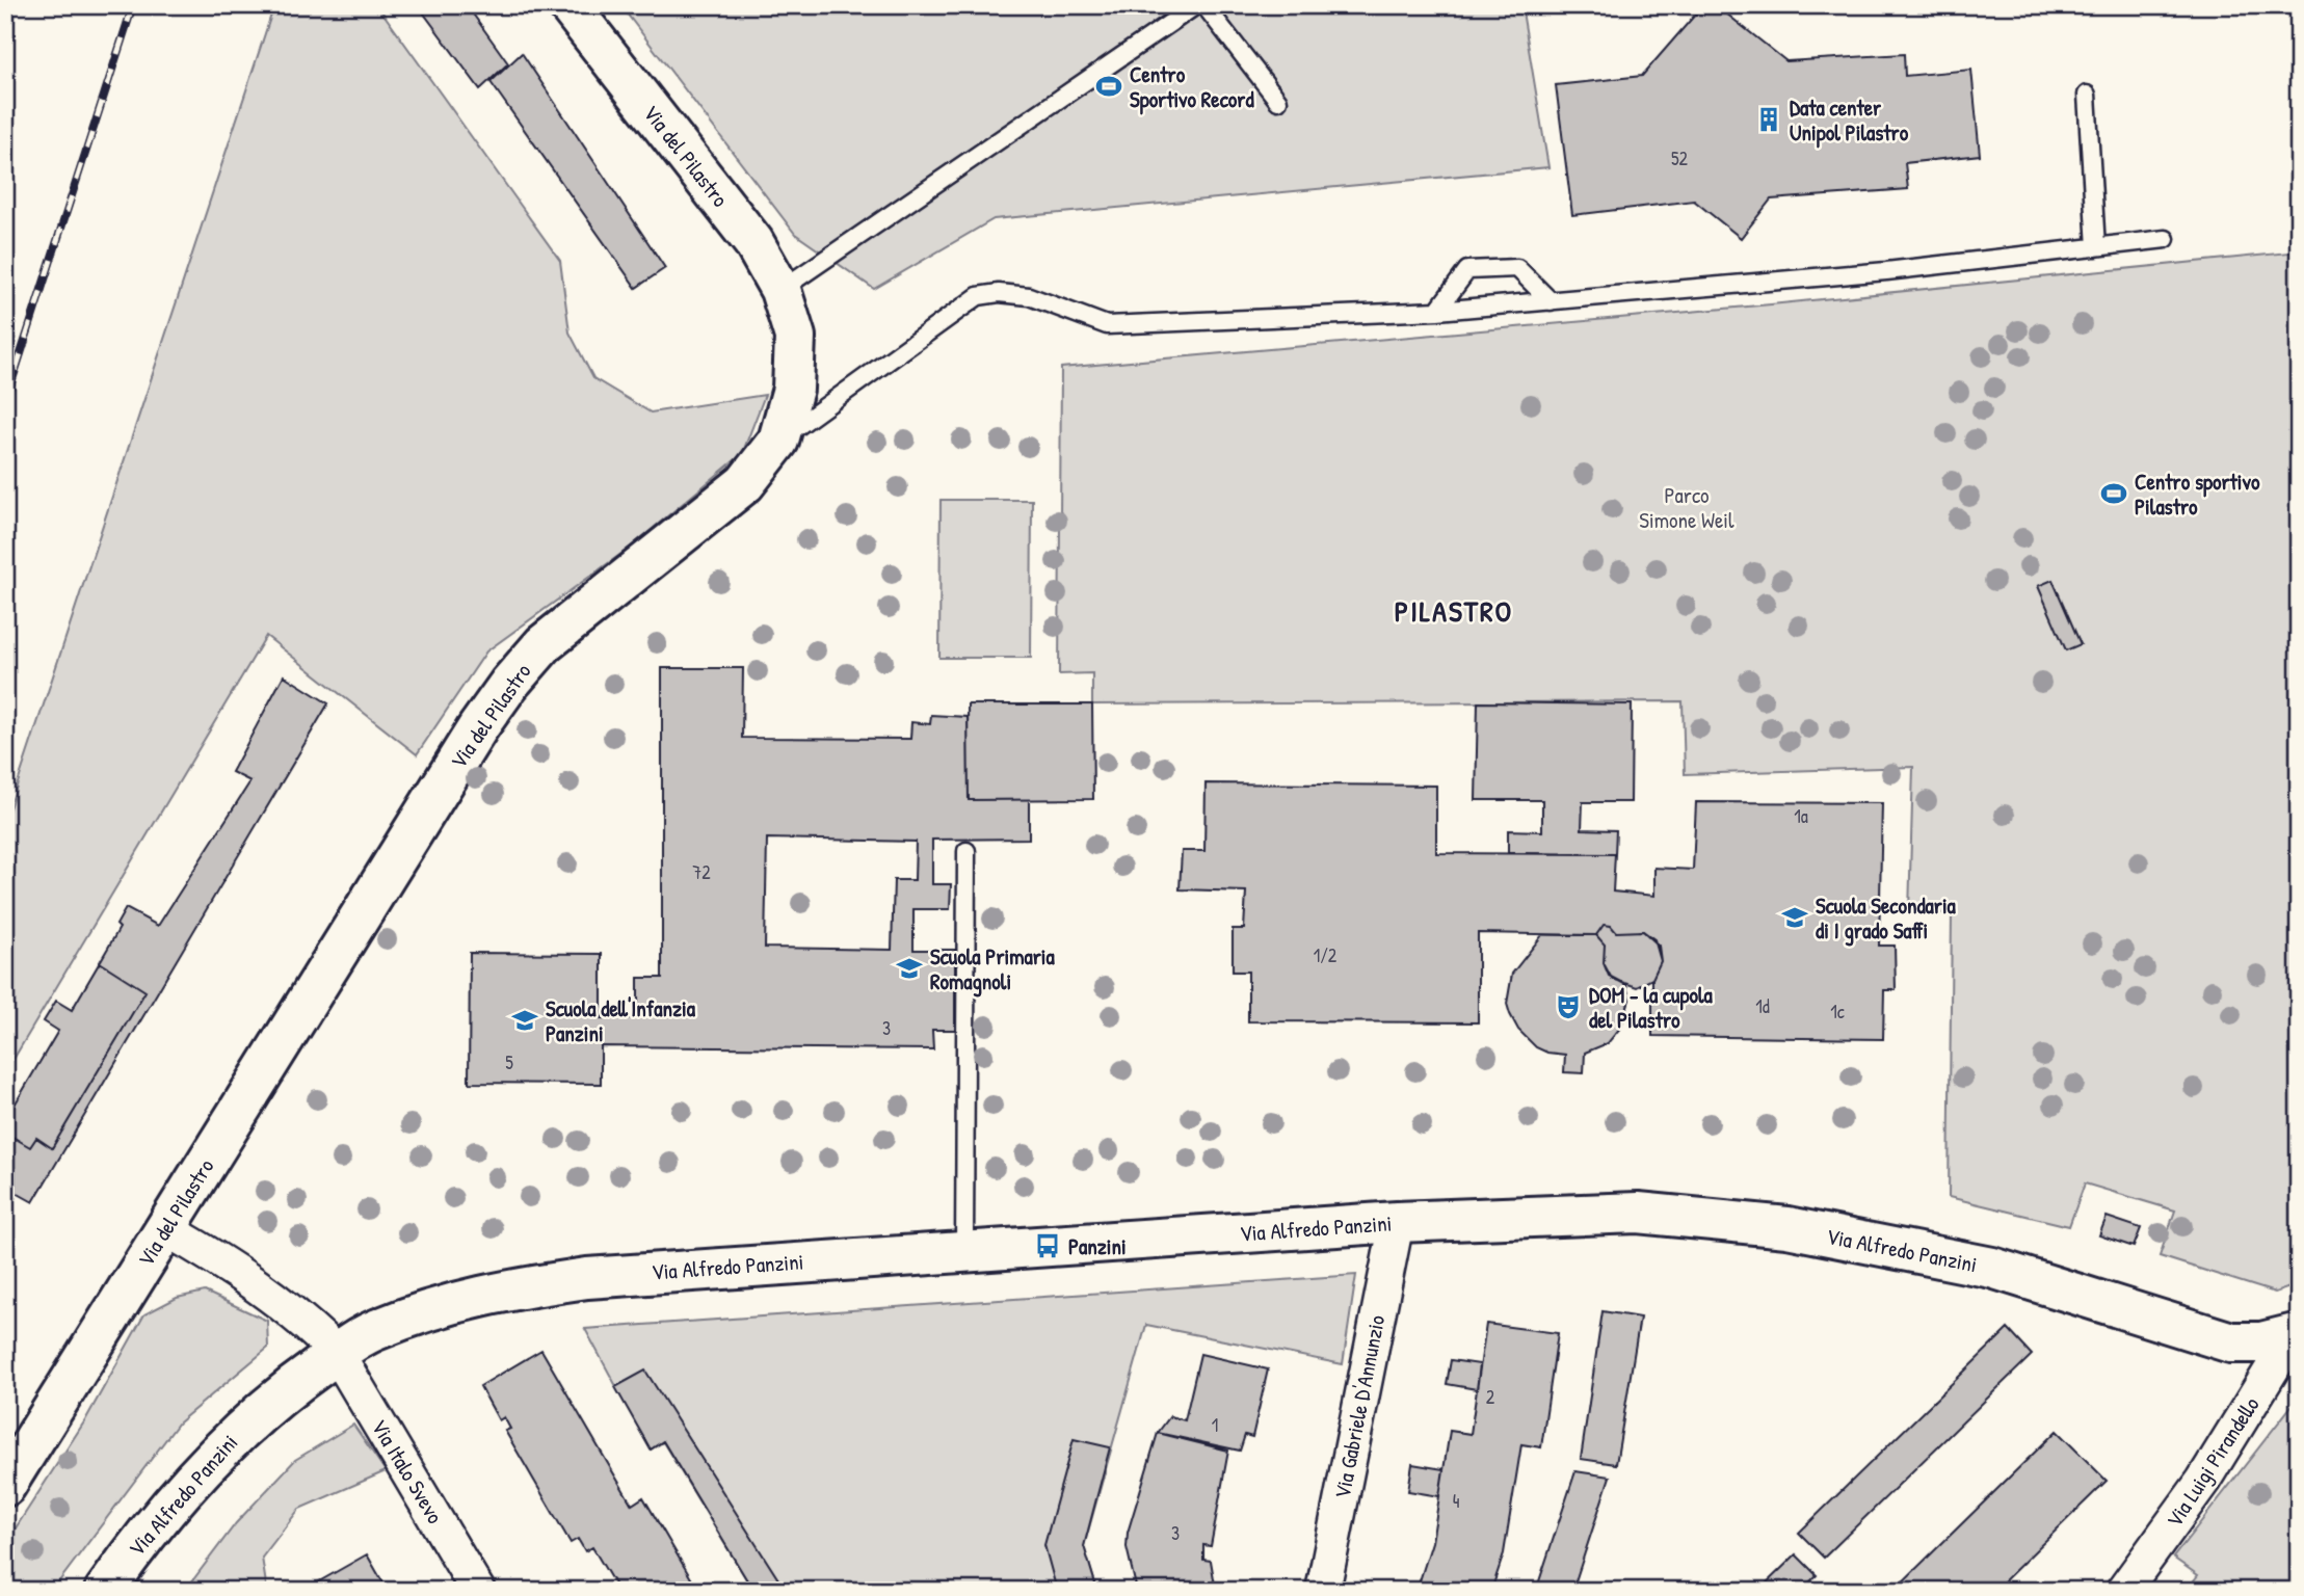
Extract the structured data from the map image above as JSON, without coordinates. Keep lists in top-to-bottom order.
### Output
{
  "streets": {
    "street": [
      "Via del Pilastro",
      "Via Alfredo Panzini",
      "Via Gabriele D'Annunzio",
      "Via Luigi Pirandello",
      "Via Italo Svevo"
    ]
  },
  "crossings": [
    ["Via Alfredo Panzini", "Via Gabriele D'Annunzio"],
    ["Via Alfredo Panzini", "Via Luigi Pirandello"],
    ["Via Alfredo Panzini", "Via Italo Svevo"]
  ],
  "districts": ["PILASTRO"],
  "parks": ["Parco Simone Weil"],
  "places": {
    "sports": ["Centro Sportivo Record", "Centro sportivo Pilastro"],
    "building": ["Data center Unipol Pilastro"],
    "school or university": ["Scuola Secondaria di I grado Saffi", "Scuola Primaria Romagnoli", "Scuola dell'Infanzia Panzini"],
    "theatre": ["DOM - la cupola del Pilastro"],
    "bus stop": ["Panzini"]
  },
  "house_numbers": [
    "52",
    "1a",
    "72",
    "1/2",
    "1d",
    "1c",
    "3",
    "5",
    "2",
    "1",
    "4",
    "3"
  ]
}
